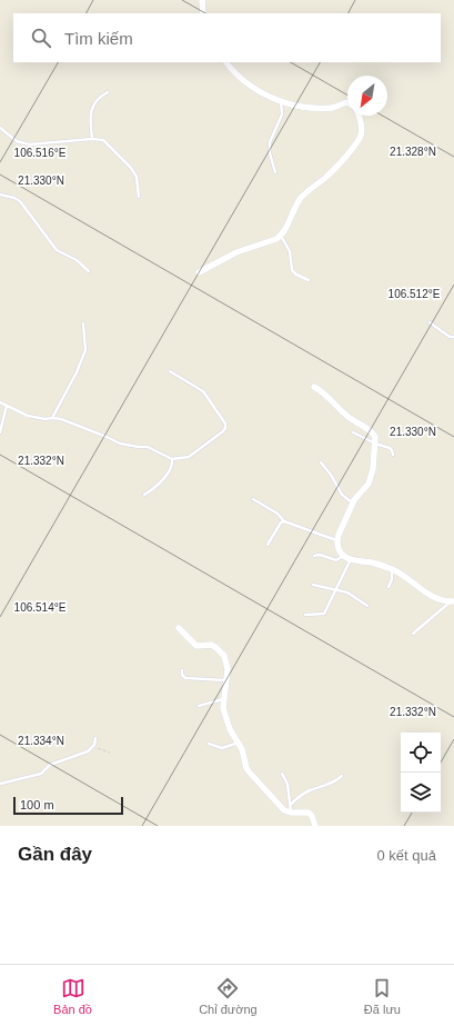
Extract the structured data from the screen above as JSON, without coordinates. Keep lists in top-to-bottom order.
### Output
{
  "scale_bar": "100 m",
  "north": "bottom left",
  "page": {
    "search": "Tìm kiếm",
    "scale": "100 m",
    "heading": ["Gần đây", "0 kết quả"],
    "nav": ["Bản đồ", "Chỉ đường", "Đã lưu"]
  },
  "coordinates": [
    "21.328°N",
    "106.516°E",
    "21.330°N",
    "106.512°E",
    "21.332°N",
    "106.514°E",
    "21.334°N"
  ]
}
